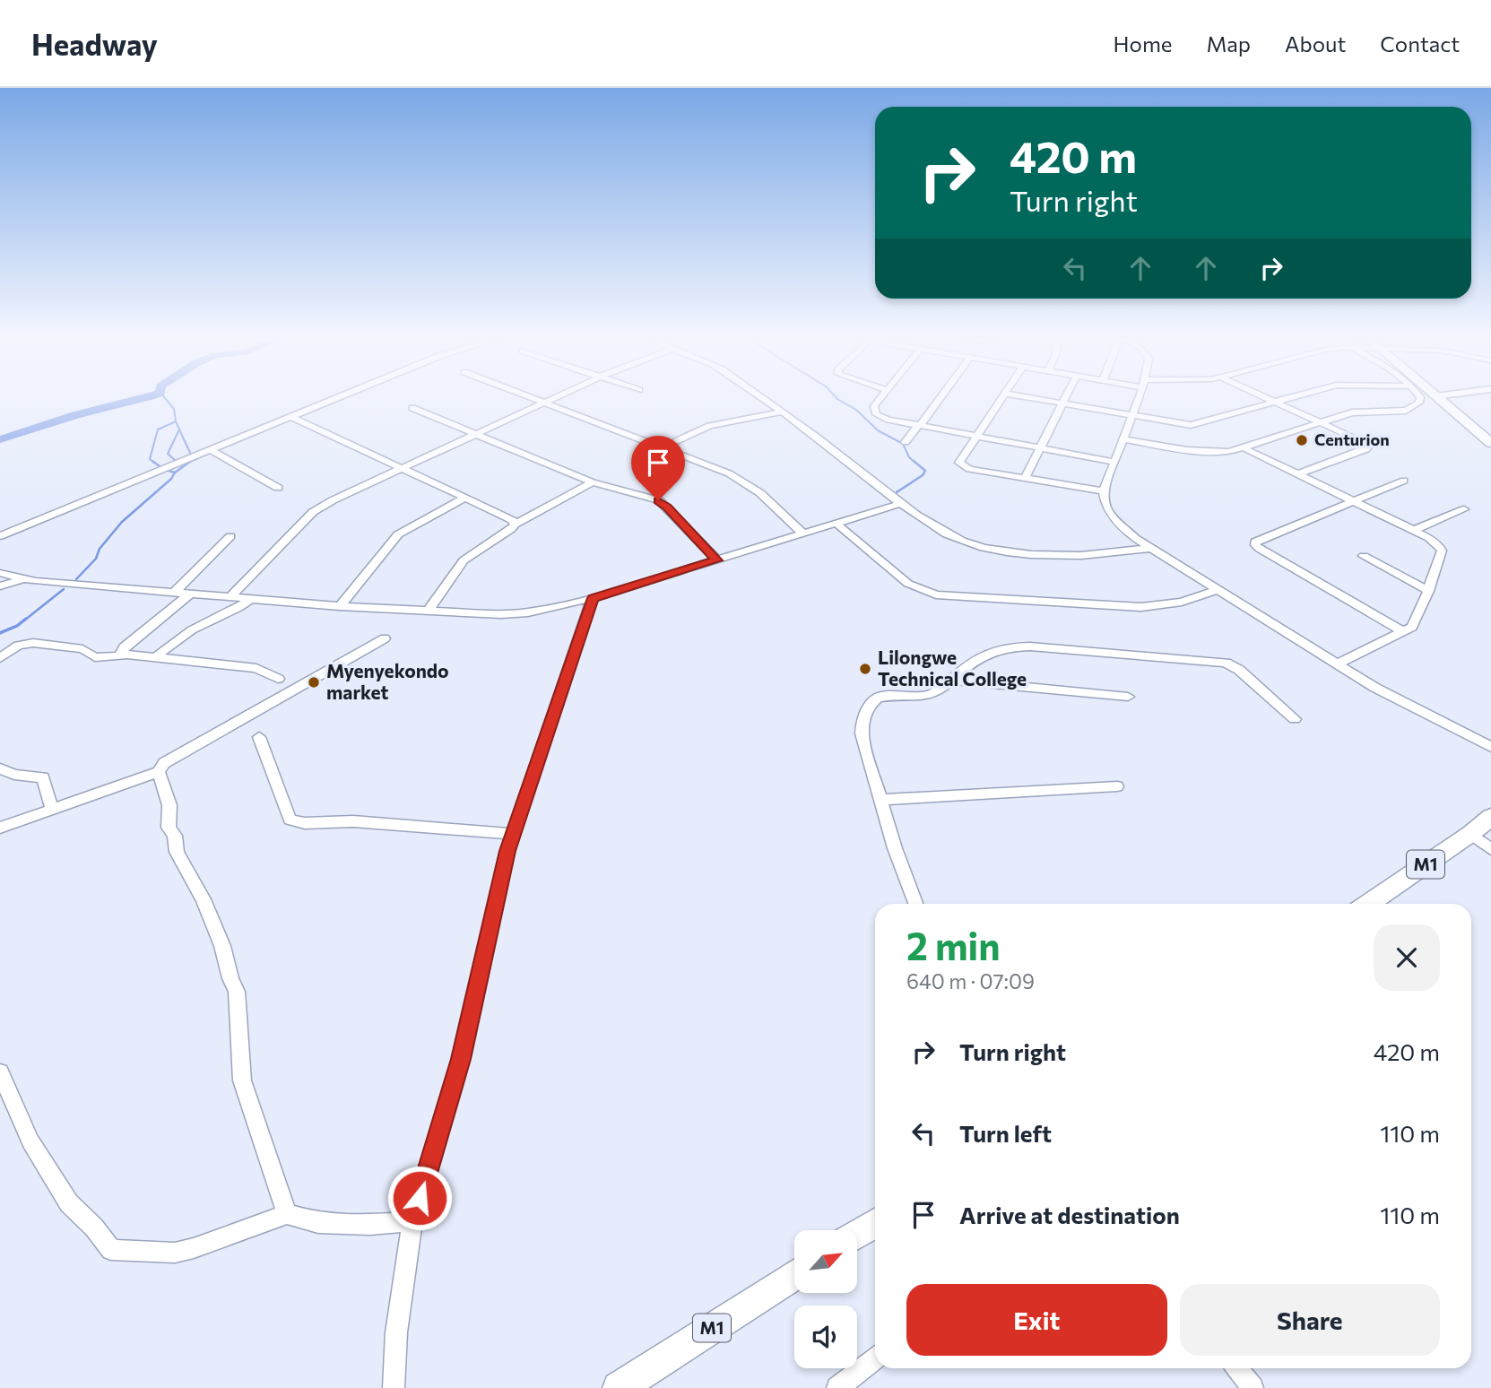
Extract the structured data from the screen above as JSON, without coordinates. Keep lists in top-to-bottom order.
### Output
{
  "streets": {
    "highway": ["M1"]
  },
  "places": ["Centurion", "Lilongwe Technical College", "Myenyekondo market"],
  "north": "top right",
  "page": {
    "header": "Headway",
    "nav": [
      "Home",
      "Map",
      "About",
      "Contact"
    ],
    "turn": ["420 m", "Turn right"],
    "heading": ["2 min", "640 m · 07:09"],
    "list": [
      {
        "name": "Turn right",
        "value": "420 m"
      },
      {
        "name": "Turn left",
        "value": "110 m"
      },
      {
        "name": "Arrive at destination",
        "value": "110 m"
      }
    ],
    "buttons": ["Exit", "Share"]
  }
}
